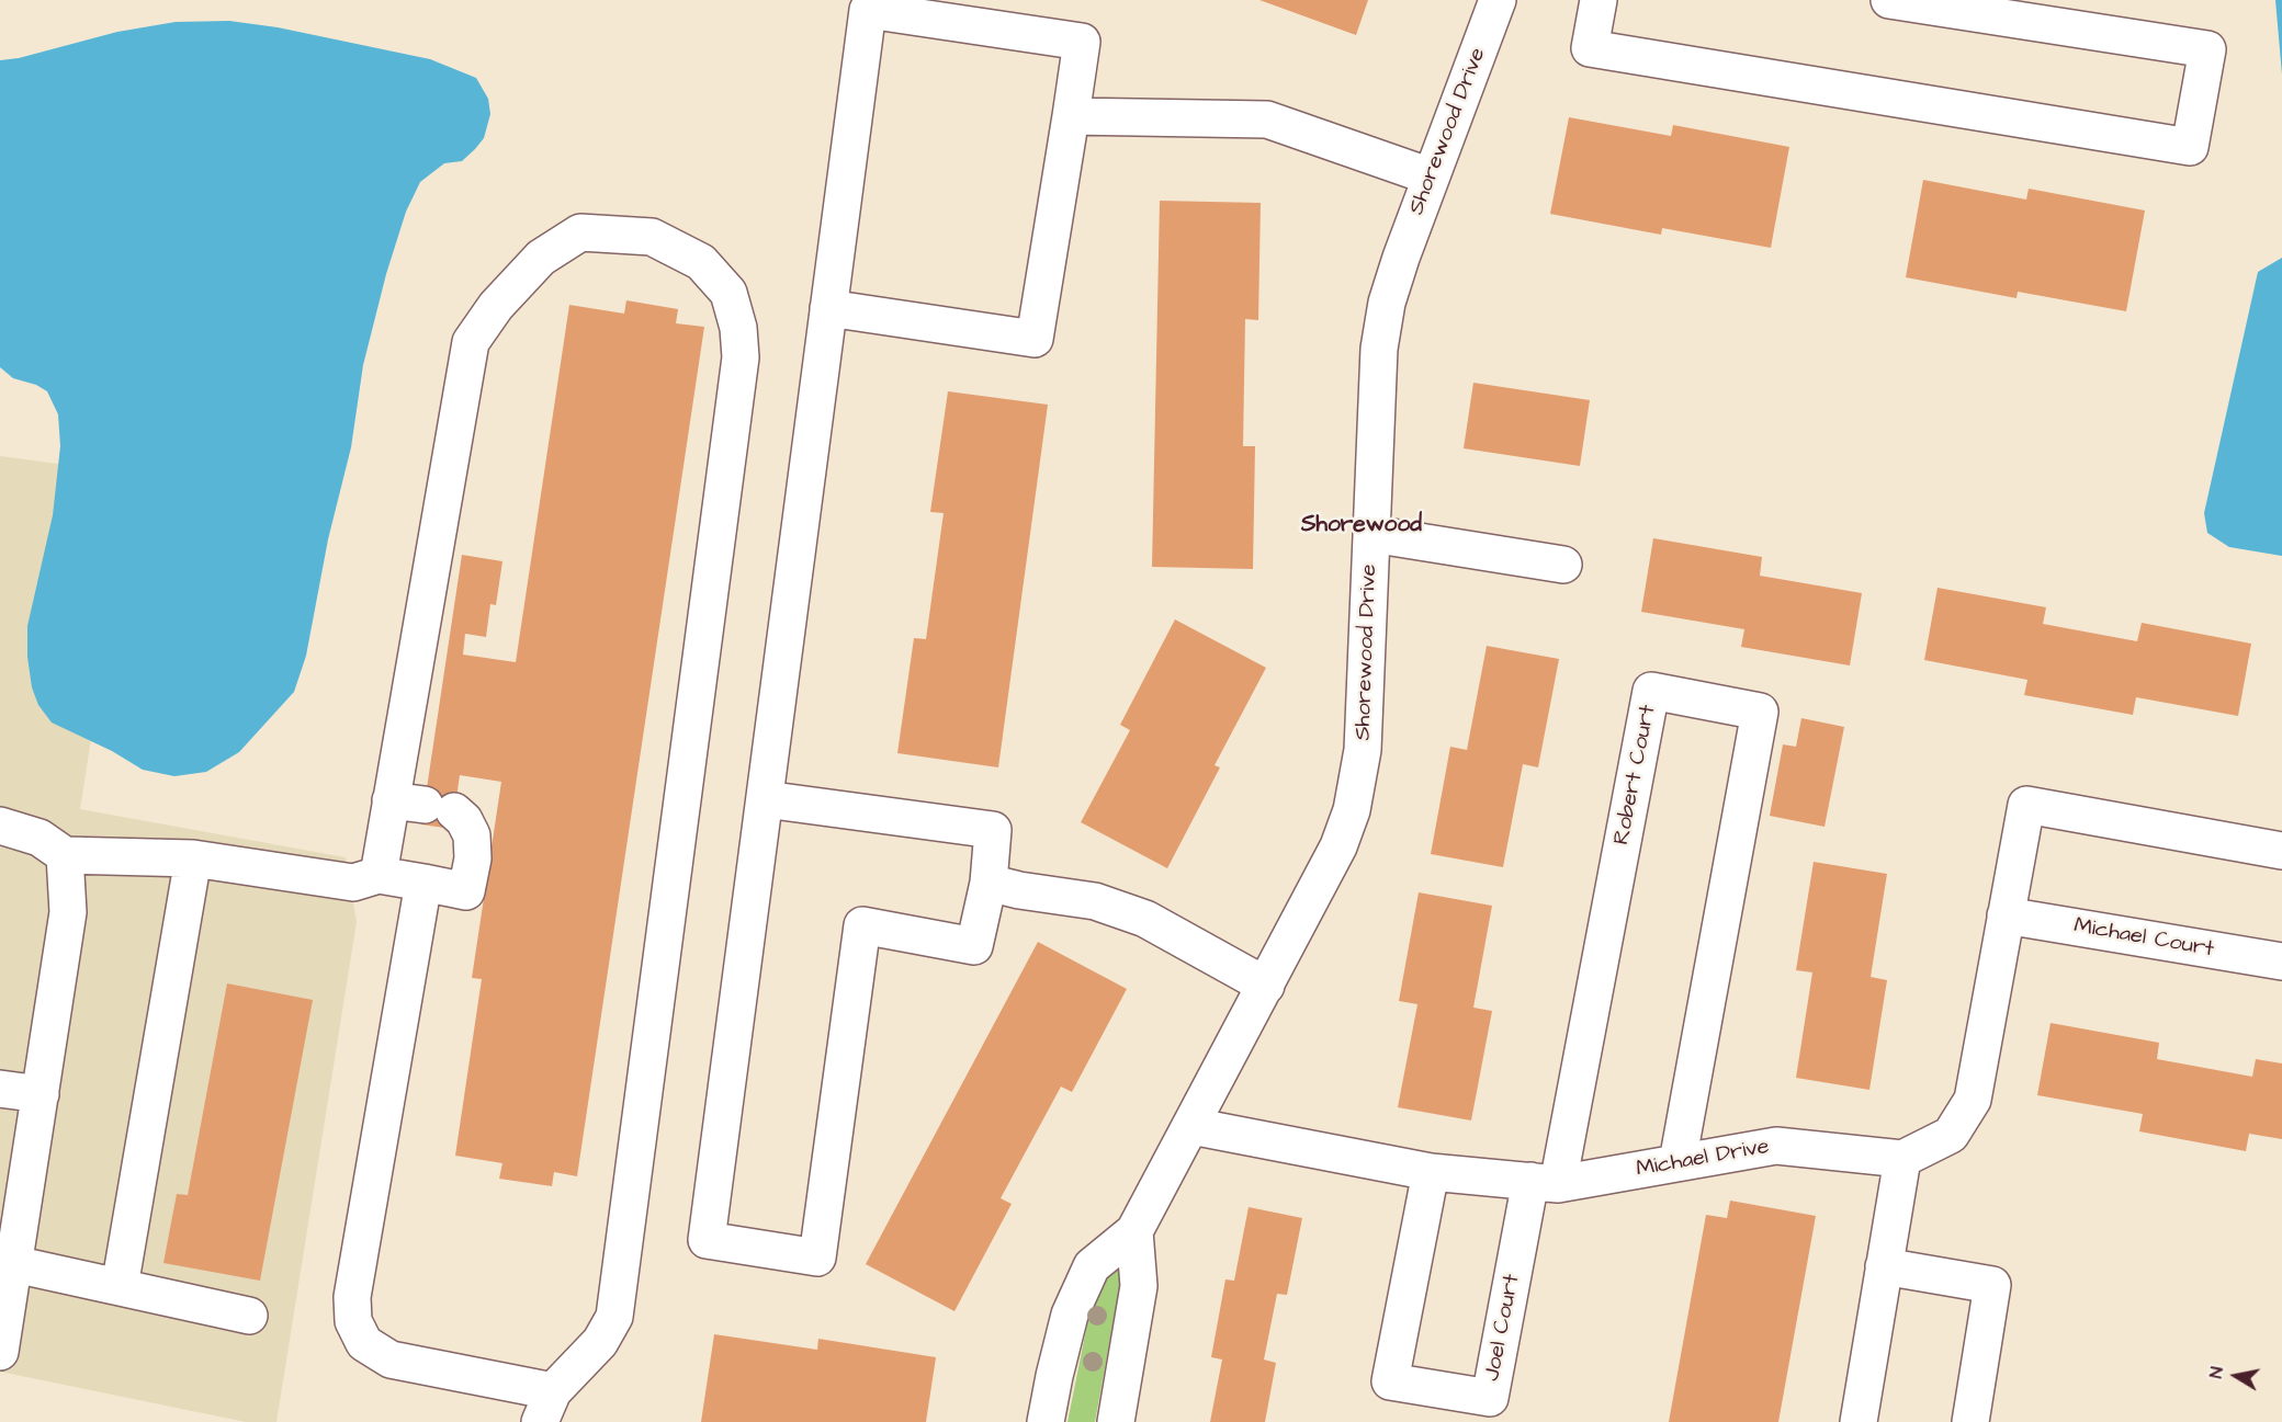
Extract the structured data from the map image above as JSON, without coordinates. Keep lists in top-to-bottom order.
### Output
{
  "streets": {
    "street": [
      "Shorewood Drive",
      "Robert Court",
      "Michael Court",
      "Michael Drive",
      "Joel Court"
    ]
  },
  "crossings": [
    ["Shorewood Drive", "Michael Drive"],
    ["Robert Court", "Michael Drive"],
    ["Robert Court", "Joel Court"],
    ["Michael Drive", "Joel Court"]
  ],
  "districts": ["Shorewood"],
  "north": "left"
}
